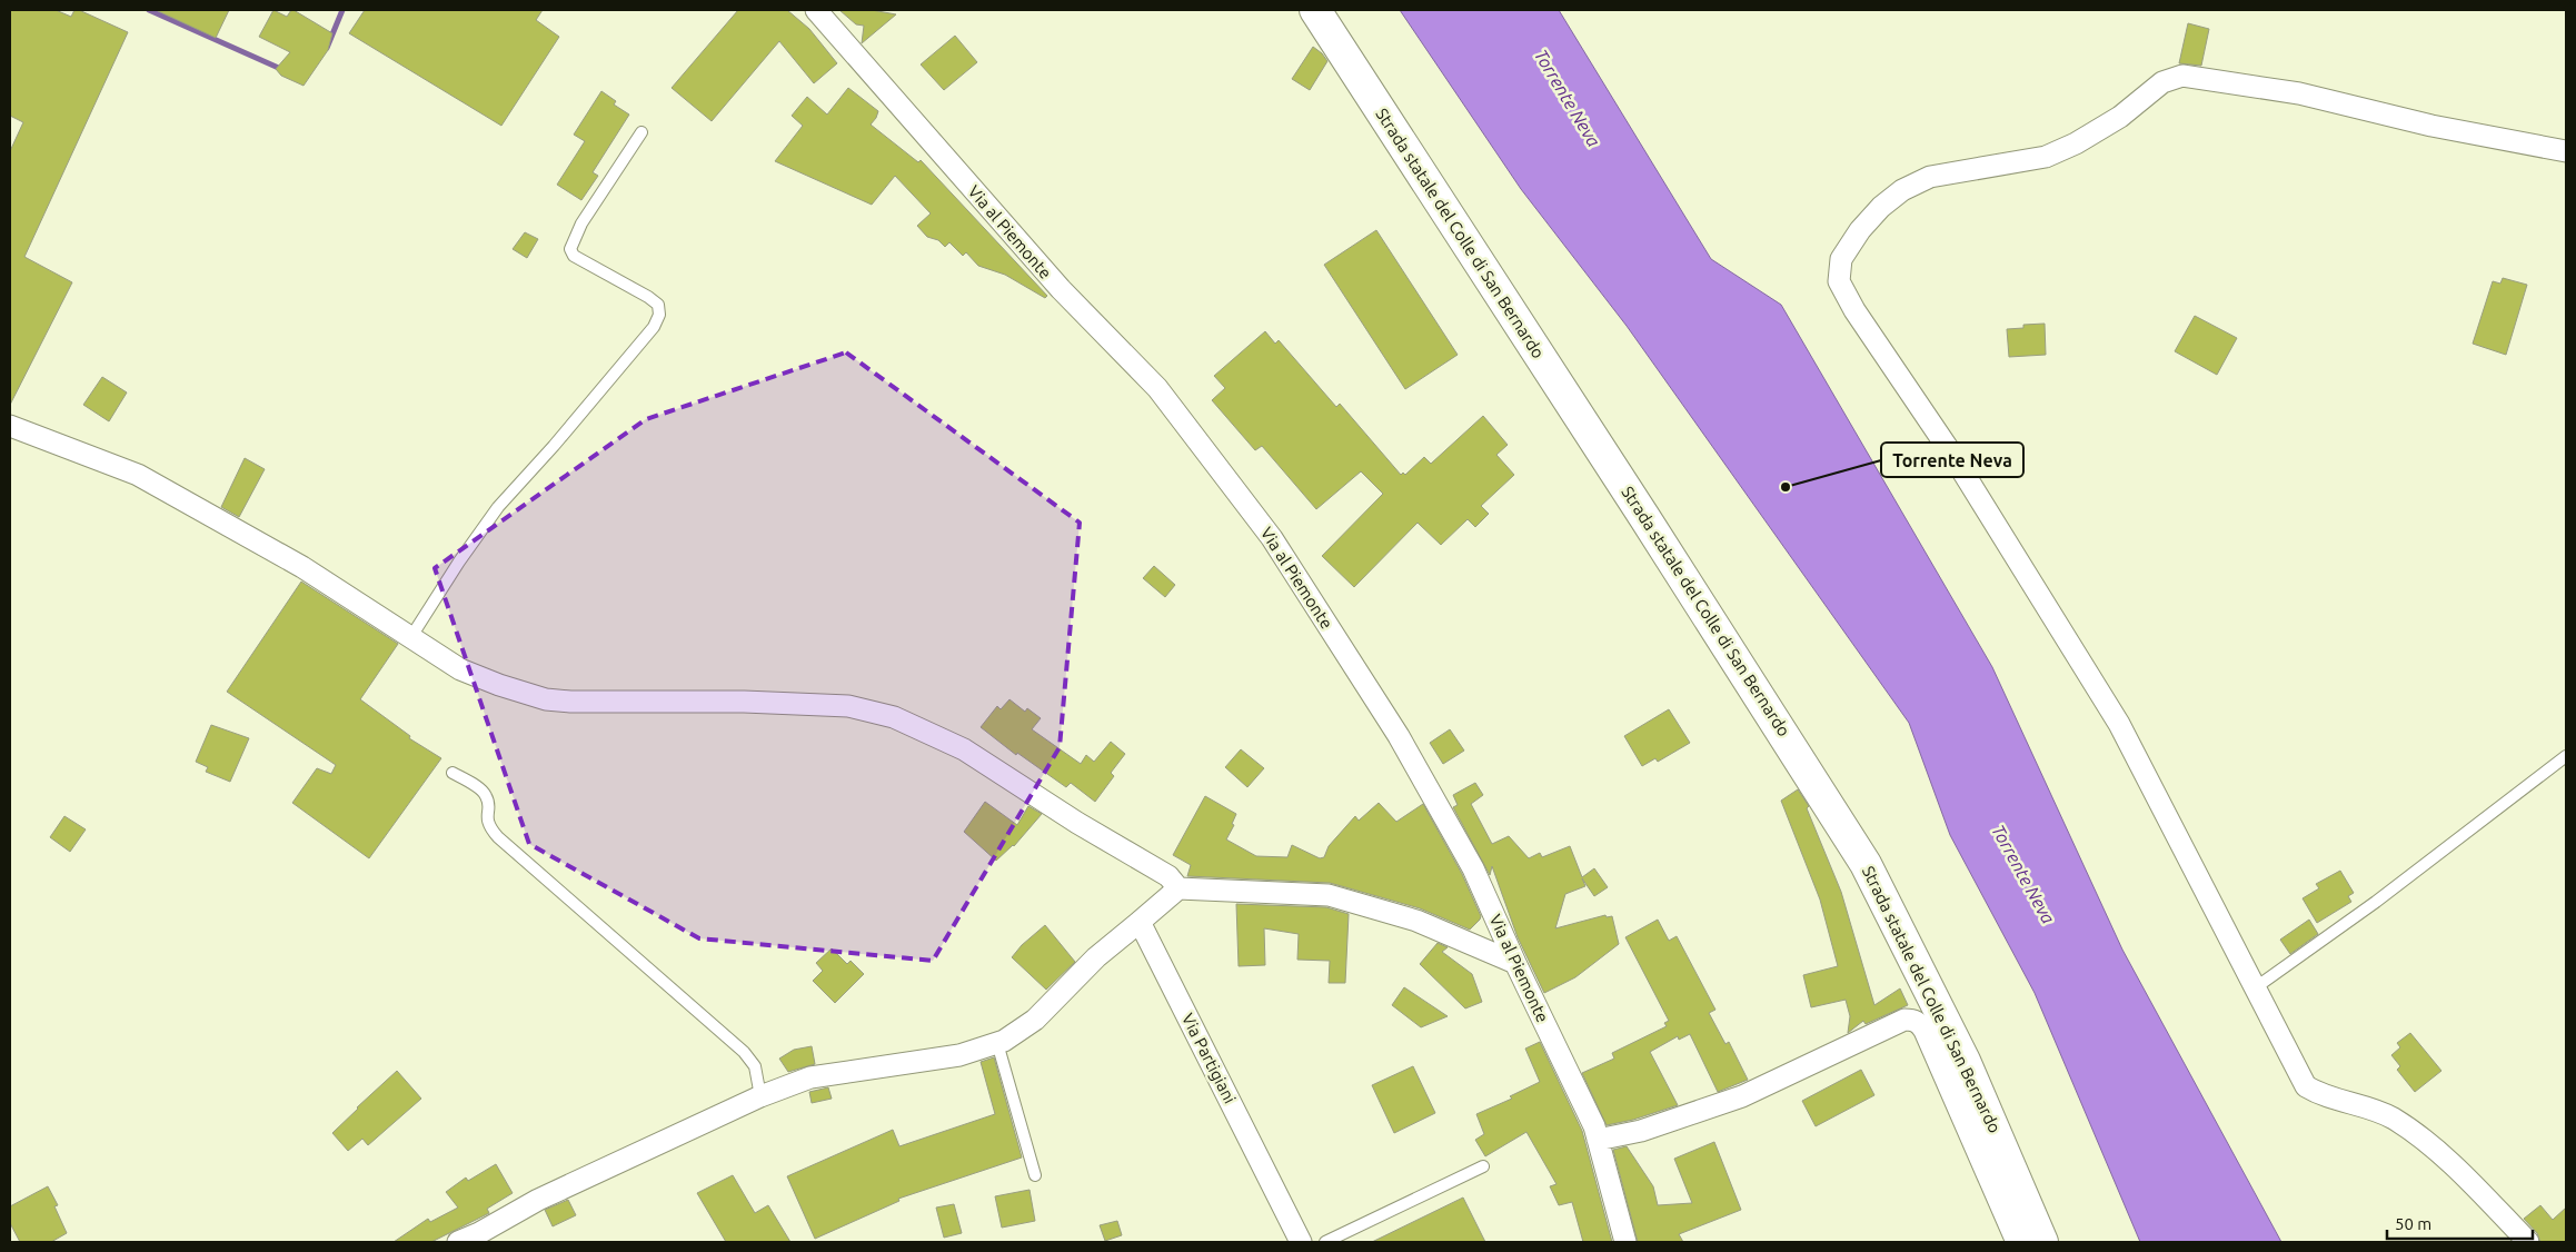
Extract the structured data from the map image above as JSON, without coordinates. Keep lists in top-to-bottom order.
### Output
{
  "streets": {
    "main road": ["Strada statale del Colle di San Bernardo"],
    "street": ["Via al Piemonte", "Via Partigiani"]
  },
  "water": ["Torrente Neva"],
  "places": ["Torrente Neva"],
  "scale_bar": "50 m"
}
